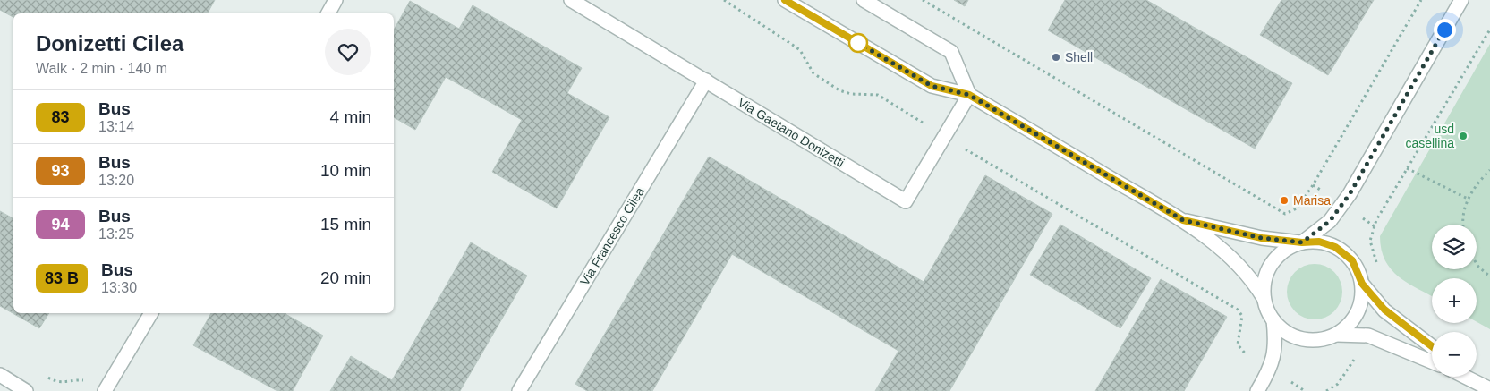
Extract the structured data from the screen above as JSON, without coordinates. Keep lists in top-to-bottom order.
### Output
{
  "streets": {
    "street": ["Via Gaetano Donizetti", "Via Francesco Cilea"]
  },
  "crossings": [
    ["Via Gaetano Donizetti", "Via Francesco Cilea"]
  ],
  "places": ["Shell", "usd casellina", "Marisa"],
  "lines": ["bus line 83"],
  "page": {
    "heading": ["Donizetti Cilea", "Walk · 2 min · 140 m"],
    "list": [
      {
        "mark": "83",
        "name": "Bus",
        "note": "13:14",
        "value": "4 min"
      },
      {
        "mark": "93",
        "name": "Bus",
        "note": "13:20",
        "value": "10 min"
      },
      {
        "mark": "94",
        "name": "Bus",
        "note": "13:25",
        "value": "15 min"
      },
      {
        "mark": "83 B",
        "name": "Bus",
        "note": "13:30",
        "value": "20 min"
      }
    ],
    "map_buttons": ["+", "−"]
  }
}
